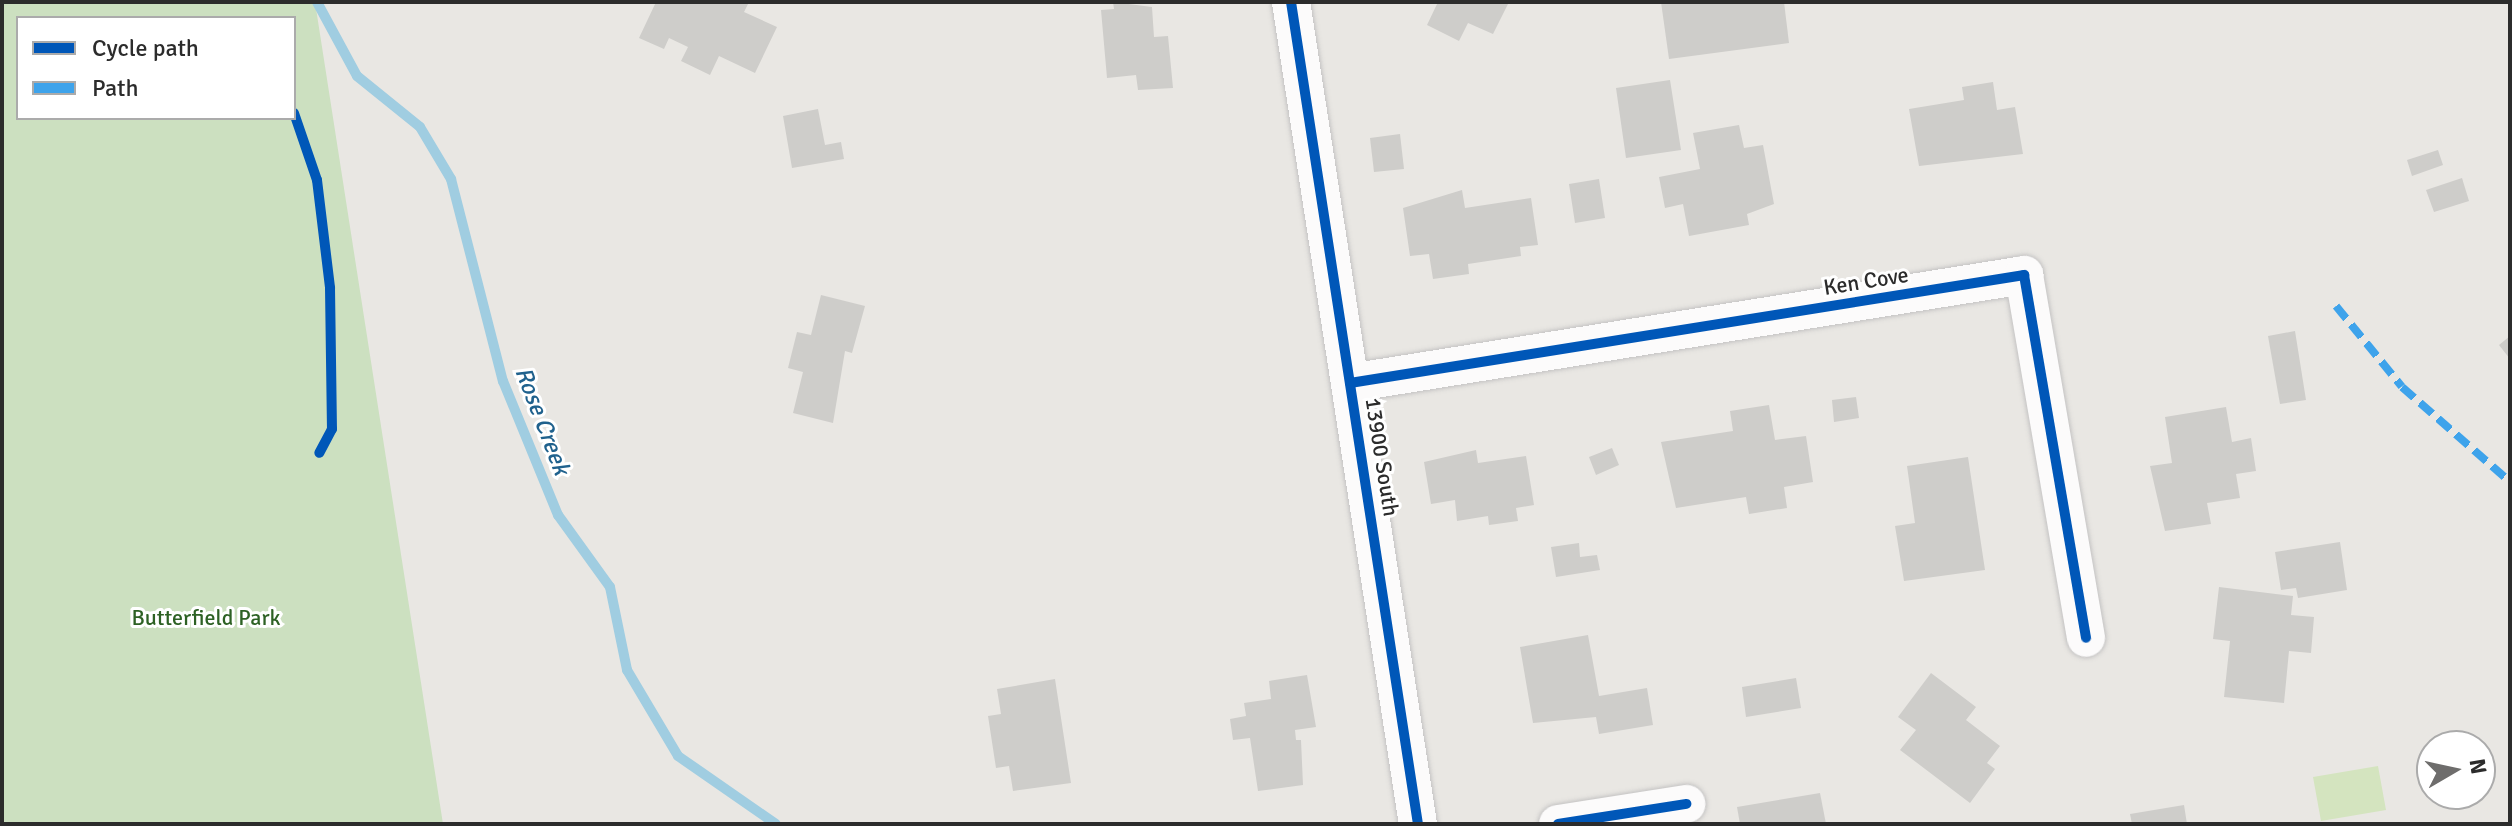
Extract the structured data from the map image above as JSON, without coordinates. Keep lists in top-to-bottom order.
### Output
{
  "streets": {
    "street": ["Ken Cove", "13900 South"]
  },
  "crossings": [
    ["Ken Cove", "13900 South"]
  ],
  "water": ["Rose Creek"],
  "parks": ["Butterfield Park"],
  "legend": ["Cycle path", "Path"],
  "north": "right"
}
